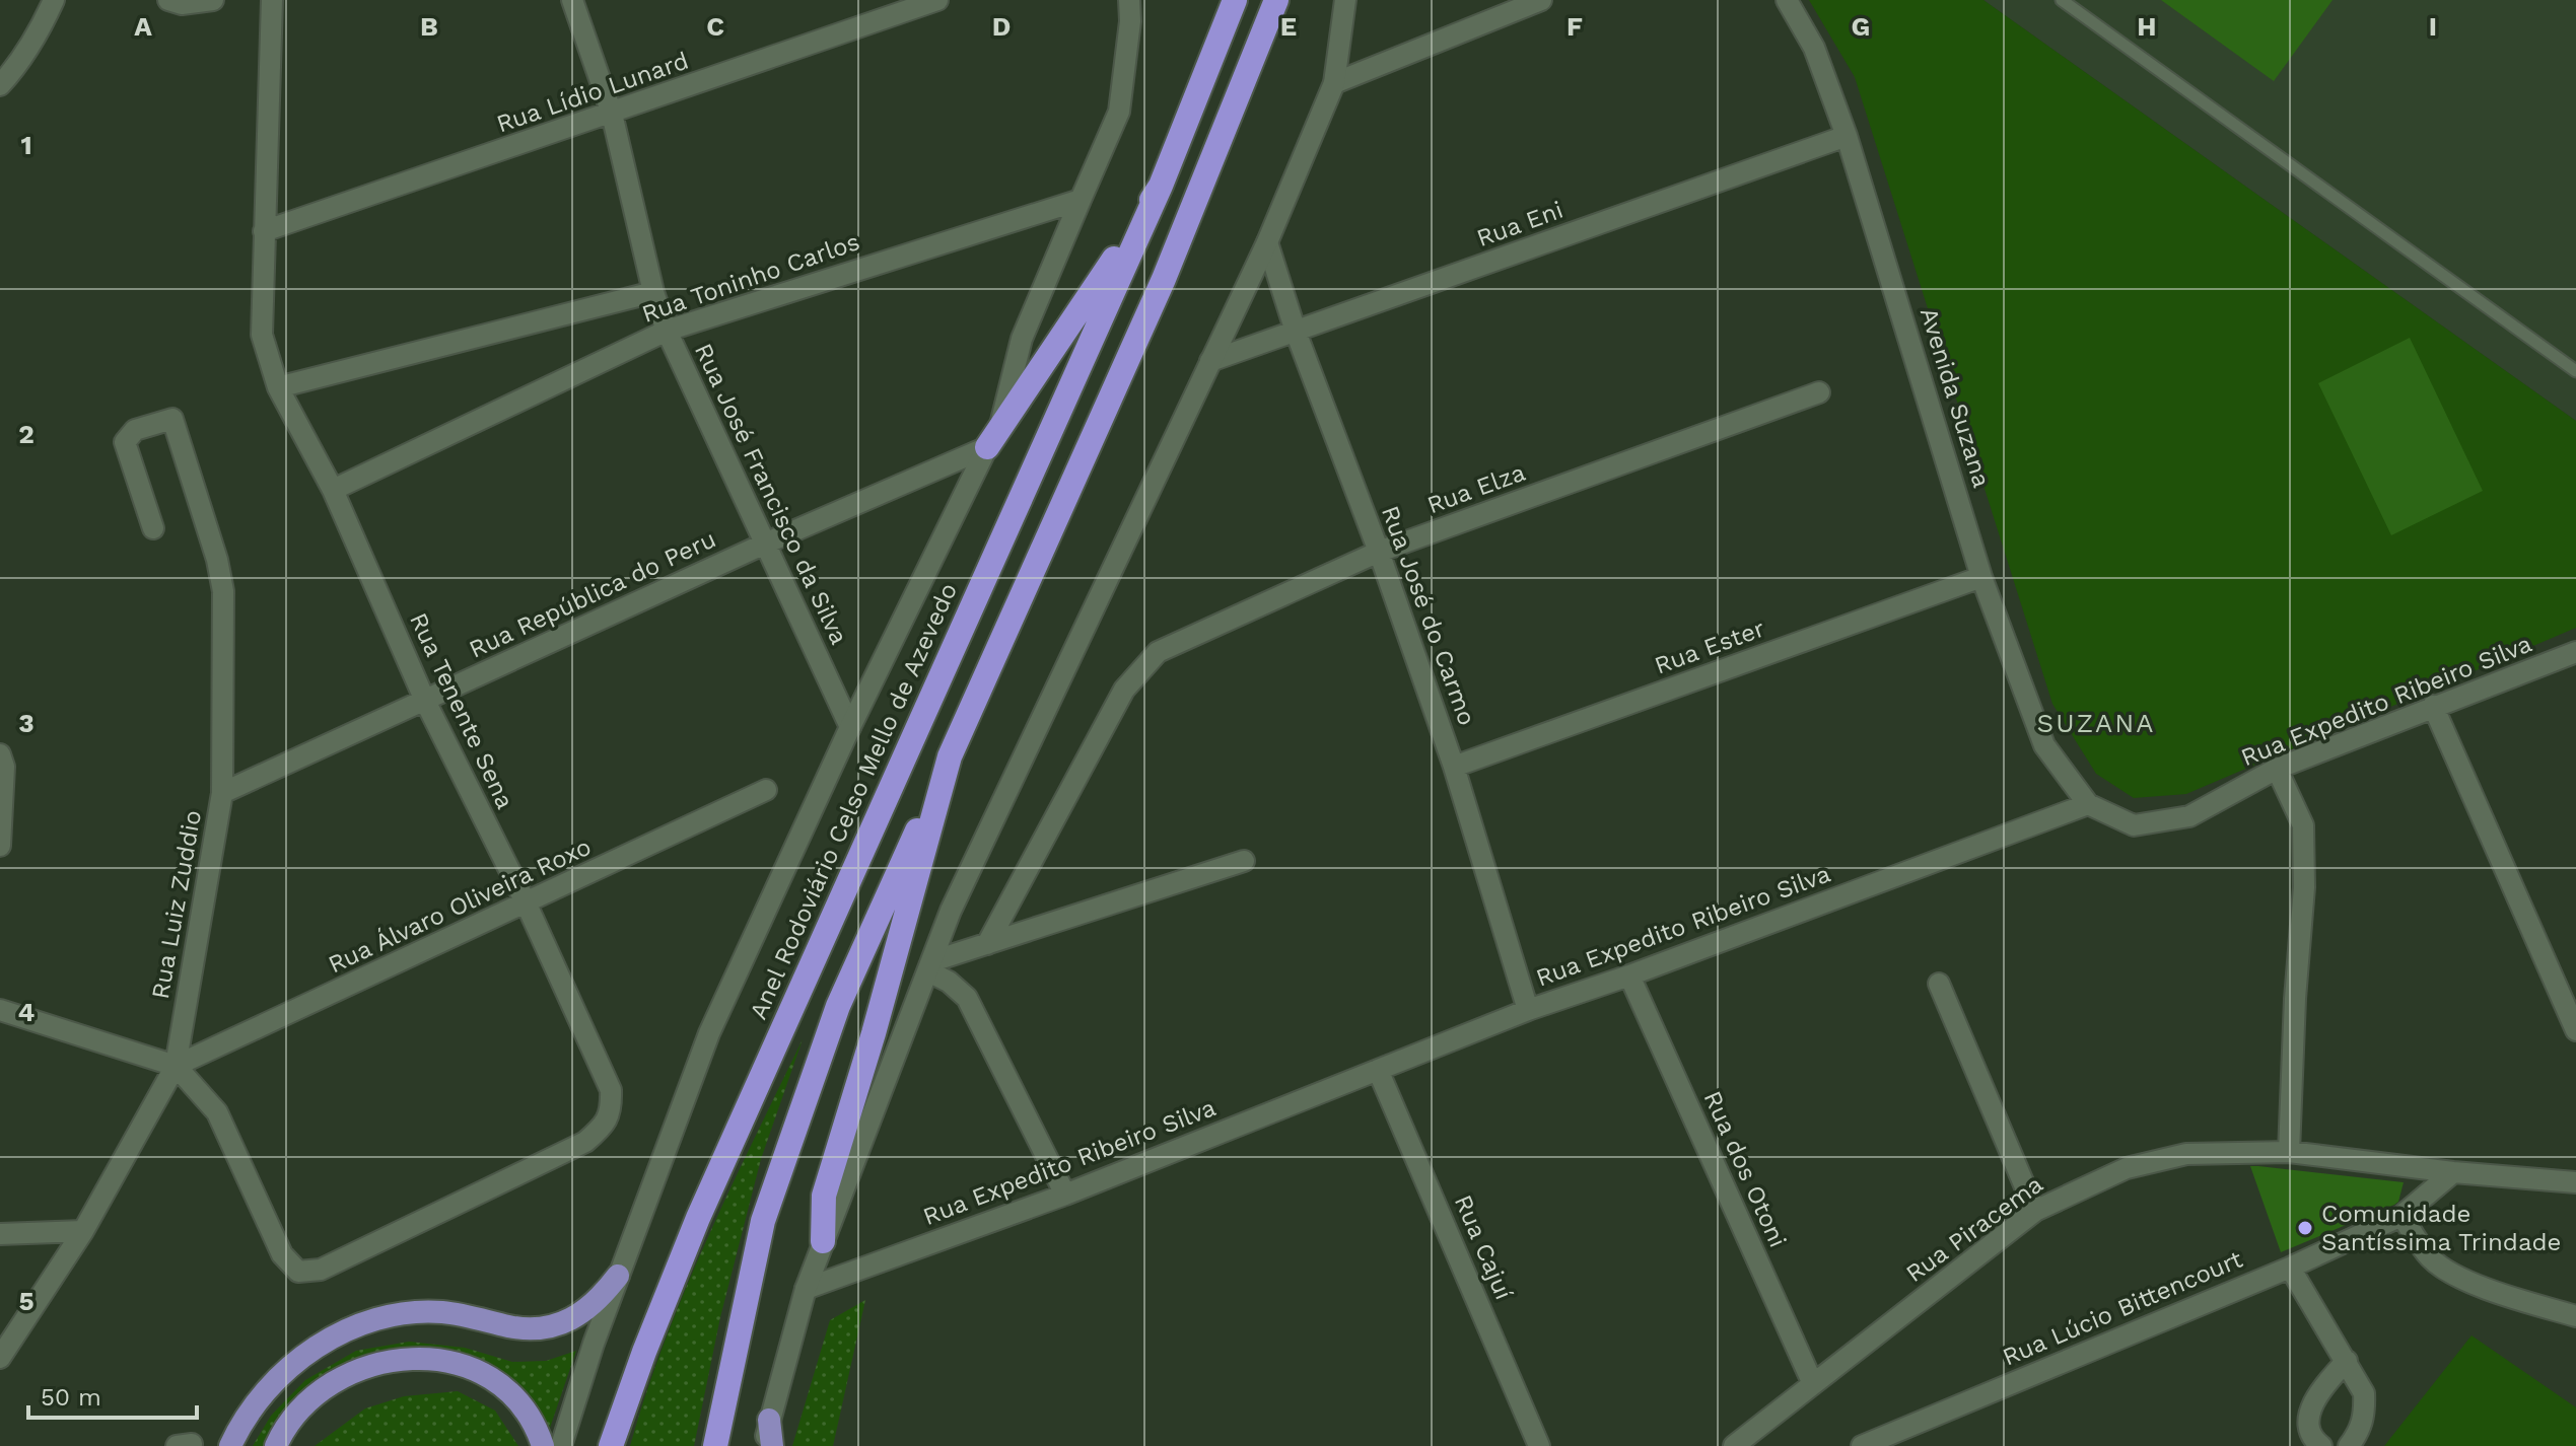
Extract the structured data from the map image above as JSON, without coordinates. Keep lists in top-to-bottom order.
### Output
{
  "streets": {
    "highway": ["Anel Rodoviário Celso Mello de Azevedo"],
    "street": [
      "Rua Lídio Lunard",
      "Rua Eni",
      "Rua Toninho Carlos",
      "Avenida Suzana",
      "Rua Elza",
      "Rua José Francisco da Silva",
      "Rua República do Peru",
      "Rua José do Carmo",
      "Rua Ester",
      "Rua Expedito Ribeiro Silva",
      "Rua Tenente Sena",
      "Rua Luiz Zuddio",
      "Rua Álvaro Oliveira Roxo",
      "Rua dos Otoni",
      "Rua Piracema",
      "Rua Cajuí",
      "Rua Lúcio Bittencourt"
    ]
  },
  "crossings": [
    ["Rua Lídio Lunard", "Rua José Francisco da Silva"],
    ["Rua Lídio Lunard", "Rua Tenente Sena"],
    ["Rua Eni", "Avenida Suzana"],
    ["Rua Eni", "Rua José do Carmo"],
    ["Rua Toninho Carlos", "Rua José Francisco da Silva"],
    ["Rua Toninho Carlos", "Rua Tenente Sena"],
    ["Avenida Suzana", "Rua Ester"],
    ["Avenida Suzana", "Rua Expedito Ribeiro Silva"],
    ["Rua Elza", "Rua José do Carmo"],
    ["Rua José Francisco da Silva", "Rua República do Peru"],
    ["Rua José Francisco da Silva", "Anel Rodoviário Celso Mello de Azevedo"],
    ["Rua República do Peru", "Rua Tenente Sena"],
    ["Rua República do Peru", "Anel Rodoviário Celso Mello de Azevedo"],
    ["Rua República do Peru", "Rua Luiz Zuddio"],
    ["Rua José do Carmo", "Rua Ester"],
    ["Rua José do Carmo", "Rua Expedito Ribeiro Silva"],
    ["Rua Expedito Ribeiro Silva", "Rua dos Otoni"],
    ["Rua Expedito Ribeiro Silva", "Rua Cajuí"],
    ["Rua Tenente Sena", "Rua Luiz Zuddio"],
    ["Rua Tenente Sena", "Rua Álvaro Oliveira Roxo"],
    ["Rua Luiz Zuddio", "Rua Álvaro Oliveira Roxo"],
    ["Rua dos Otoni", "Rua Piracema"],
    ["Rua Piracema", "Rua Lúcio Bittencourt"]
  ],
  "districts": ["SUZANA"],
  "places": ["Comunidade Santíssima Trindade"],
  "scale_bar": "50 m",
  "grid": {
    "columns": [
      "A",
      "B",
      "C",
      "D",
      "E",
      "F",
      "G",
      "H",
      "I"
    ],
    "rows": [
      "1",
      "2",
      "3",
      "4",
      "5"
    ]
  }
}
